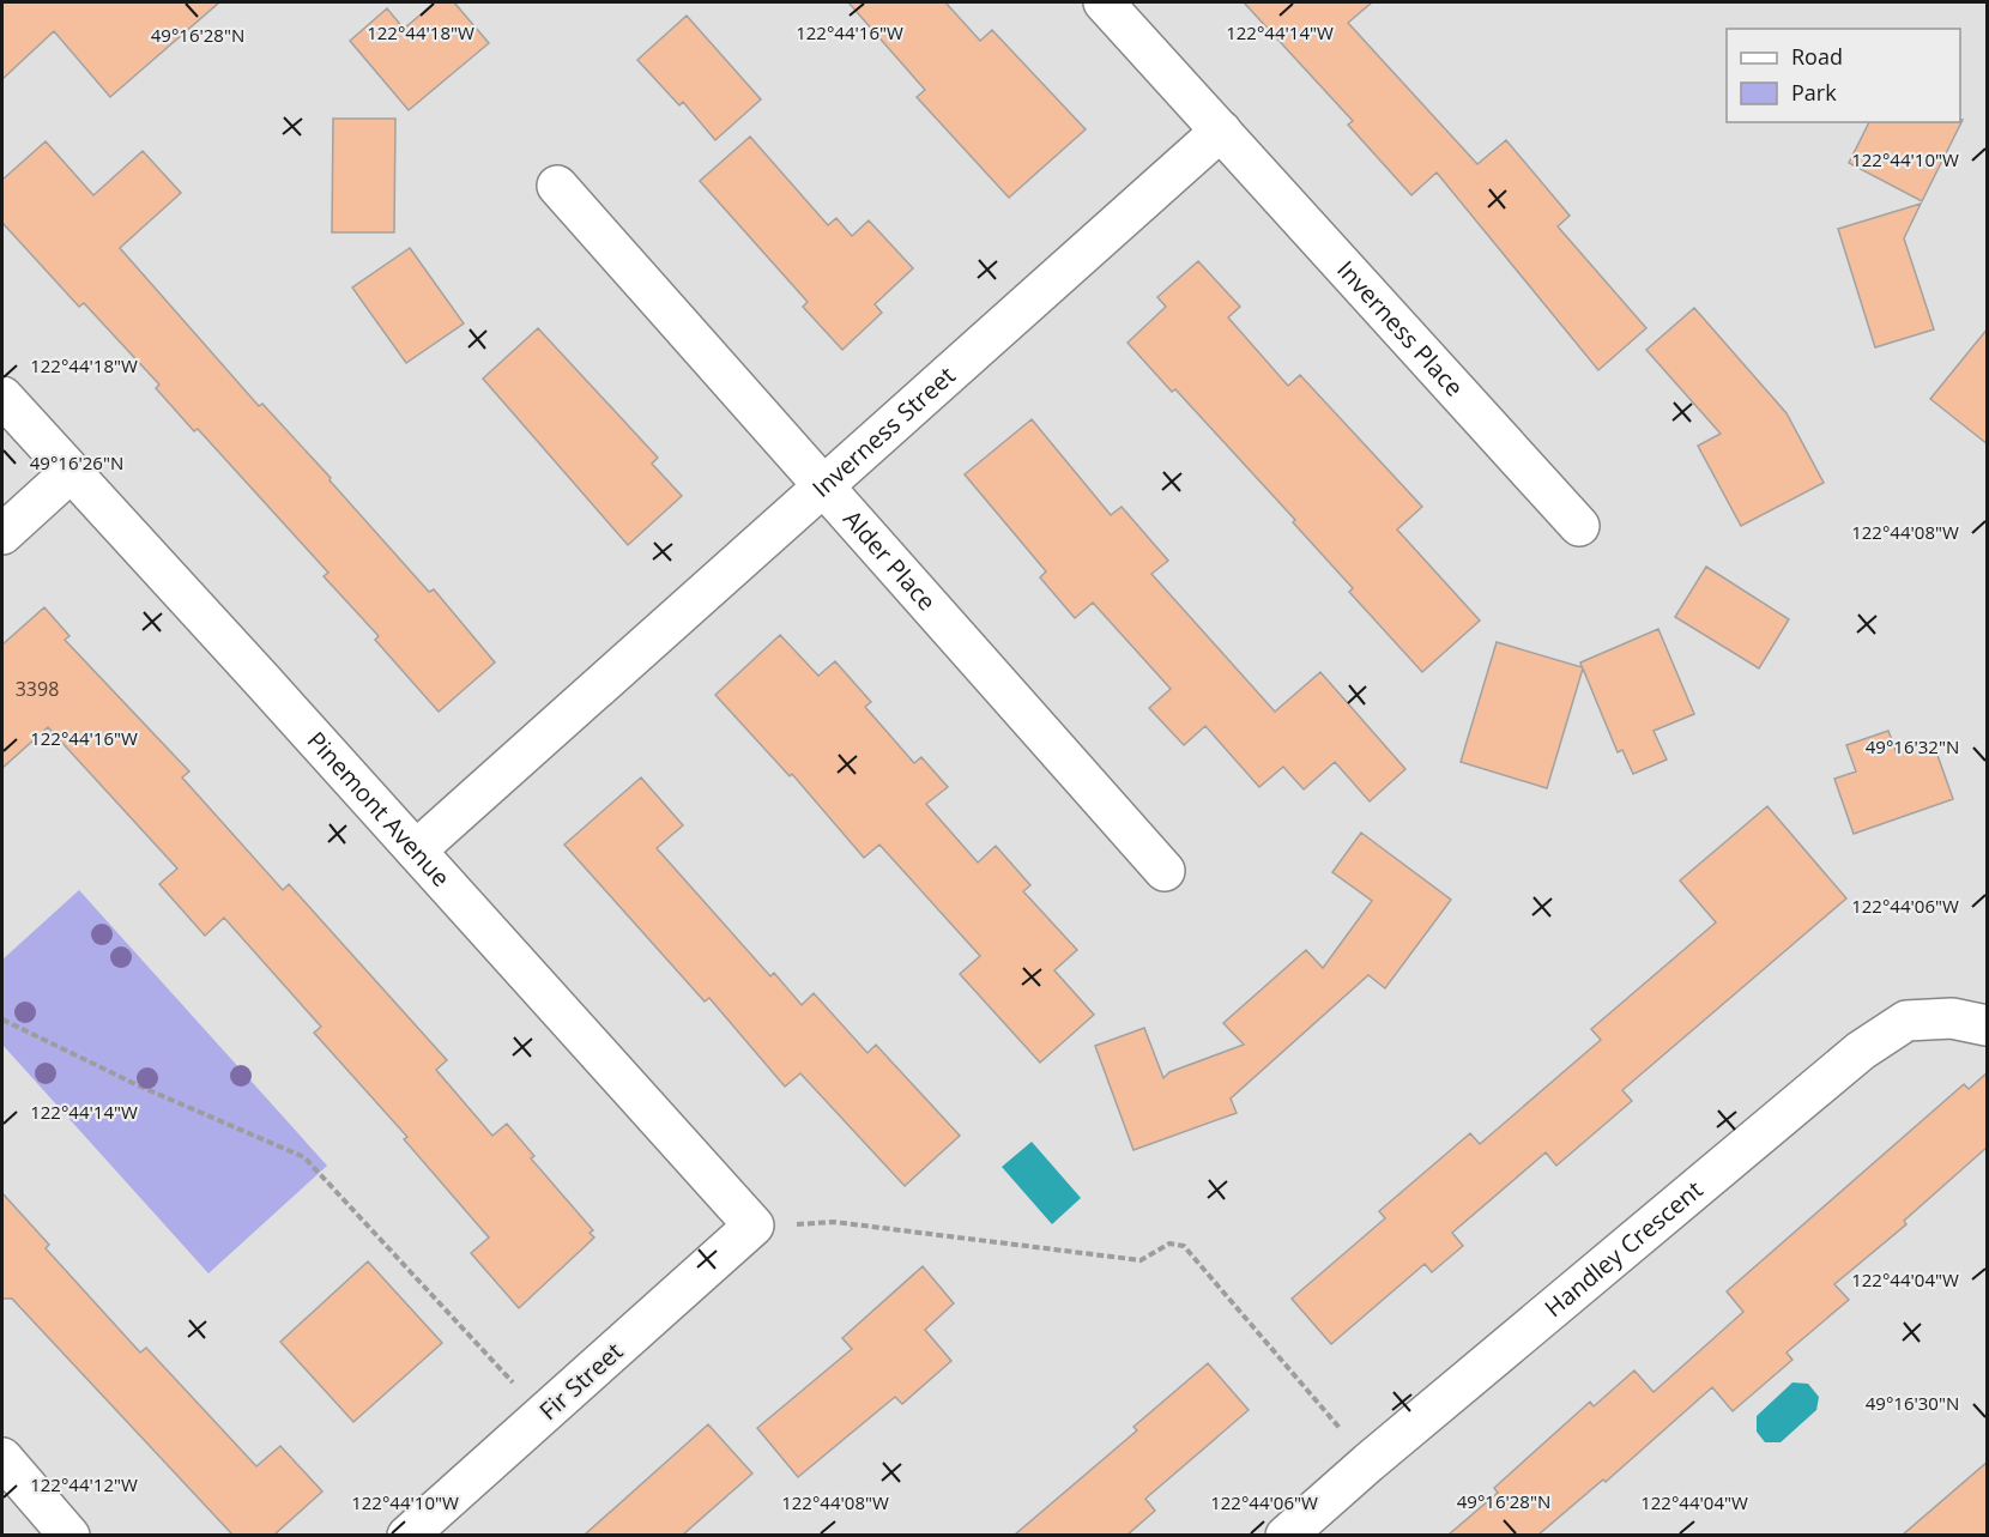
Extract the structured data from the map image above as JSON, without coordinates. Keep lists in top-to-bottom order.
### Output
{
  "streets": {
    "street": [
      "Inverness Place",
      "Inverness Street",
      "Alder Place",
      "Pinemont Avenue",
      "Handley Crescent",
      "Fir Street"
    ]
  },
  "crossings": [
    ["Inverness Place", "Inverness Street"],
    ["Inverness Street", "Alder Place"],
    ["Inverness Street", "Pinemont Avenue"],
    ["Pinemont Avenue", "Fir Street"]
  ],
  "house_numbers": ["3398"],
  "legend": ["Road", "Park"],
  "coordinates": [
    "122°44'18\"W",
    "122°44'16\"W",
    "122°44'14\"W",
    "49°16'28\"N",
    "122°44'10\"W",
    "49°16'26\"N",
    "122°44'08\"W",
    "49°16'32\"N",
    "122°44'06\"W",
    "122°44'04\"W",
    "49°16'30\"N",
    "122°44'12\"W"
  ]
}
